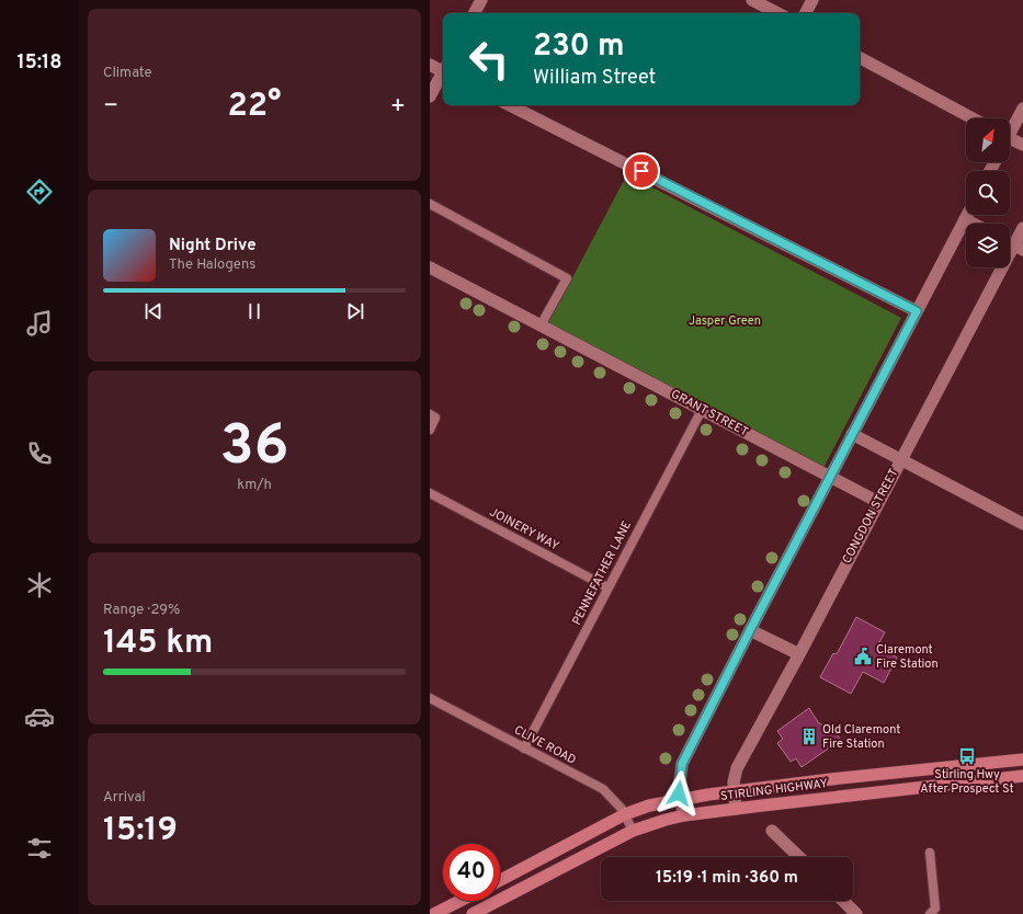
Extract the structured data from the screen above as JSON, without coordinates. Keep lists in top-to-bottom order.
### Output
{
  "streets": {
    "highway": ["STIRLING HIGHWAY"],
    "street": ["GRANT STREET", "CONGDON STREET"],
    "lane": ["JOINERY WAY", "PENNEFATHER LANE", "CLIVE ROAD"]
  },
  "crossings": [
    ["GRANT STREET", "CONGDON STREET"],
    ["GRANT STREET", "PENNEFATHER LANE"],
    ["CONGDON STREET", "STIRLING HIGHWAY"],
    ["JOINERY WAY", "PENNEFATHER LANE"],
    ["PENNEFATHER LANE", "CLIVE ROAD"],
    ["CLIVE ROAD", "STIRLING HIGHWAY"]
  ],
  "parks": ["Jasper Green"],
  "places": {
    "public building": ["Claremont Fire Station"],
    "building": ["Old Claremont Fire Station"],
    "bus stop": ["Stirling Hwy After Prospect St"]
  },
  "north": "top right",
  "page": {
    "tabs": "15:18",
    "tile": [
      "Climate",
      ["36", "km/h"],
      ["Range · 29%", "145 km"],
      ["Arrival", "15:19"]
    ],
    "turn": ["230 m", "William Street"],
    "heat": ["−", "22°", "+"],
    "song": ["Night Drive", "The Halogens"],
    "limit": "40",
    "trip": "15:19 · 1 min · 360 m"
  }
}
